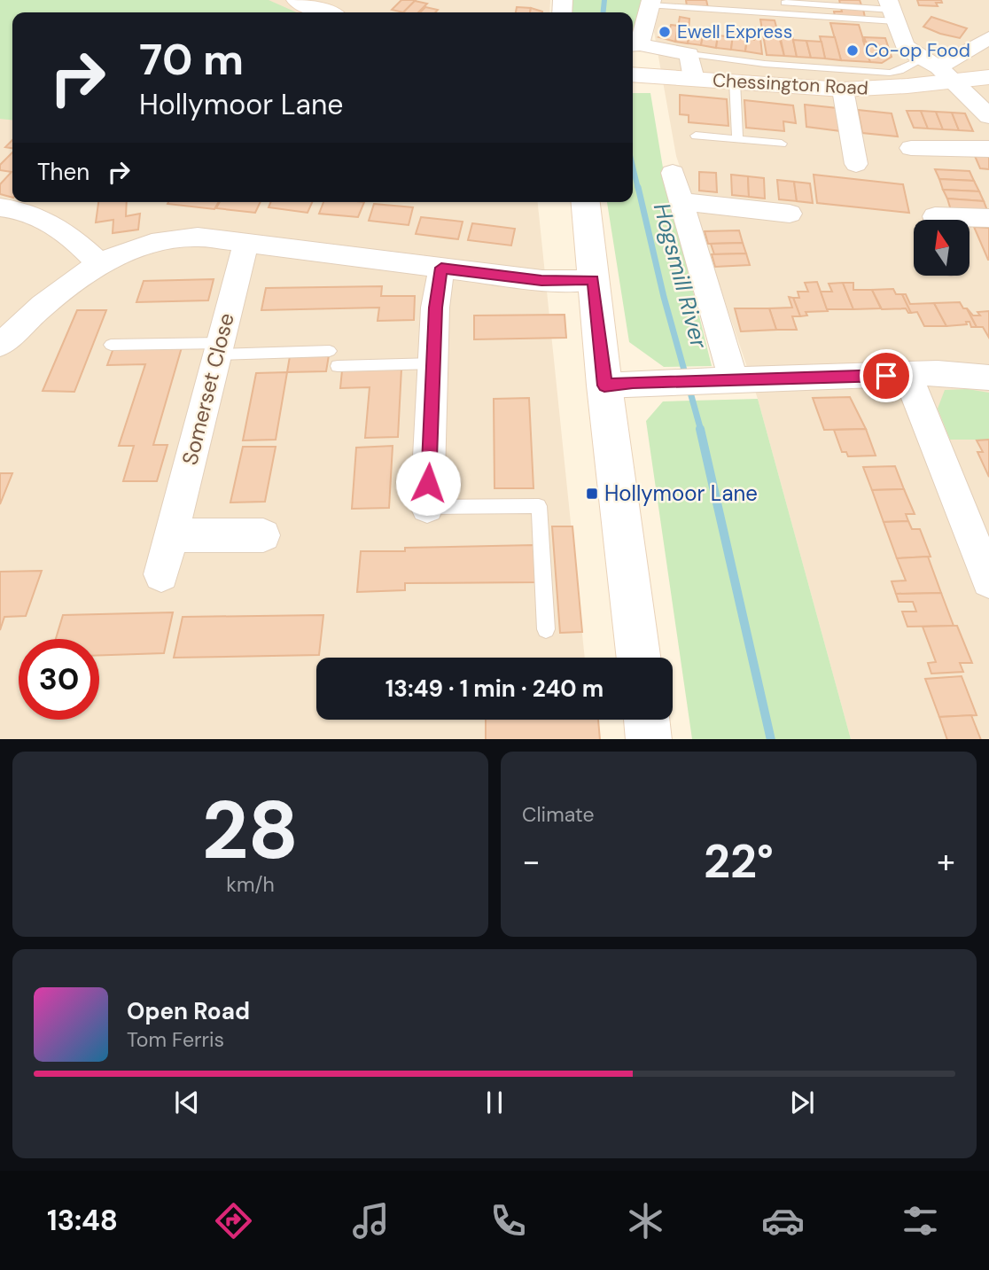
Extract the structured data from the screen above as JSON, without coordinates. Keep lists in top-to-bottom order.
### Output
{
  "streets": {
    "main road": ["Chessington Road"],
    "street": ["Somerset Close"]
  },
  "water": ["Hogsmill River"],
  "places": {
    "other": ["Ewell Express", "Co-op Food"],
    "transit": ["Hollymoor Lane"]
  },
  "north": "top",
  "page": {
    "turn": ["70 m", "Hollymoor Lane"],
    "then": "Then",
    "limit": "30",
    "trip": "13:49 · 1 min · 240 m",
    "tile": [
      ["28", "km/h"],
      "Climate"
    ],
    "heat": ["−", "22°", "+"],
    "song": ["Open Road", "Tom Ferris"],
    "tabs": "13:48"
  }
}
